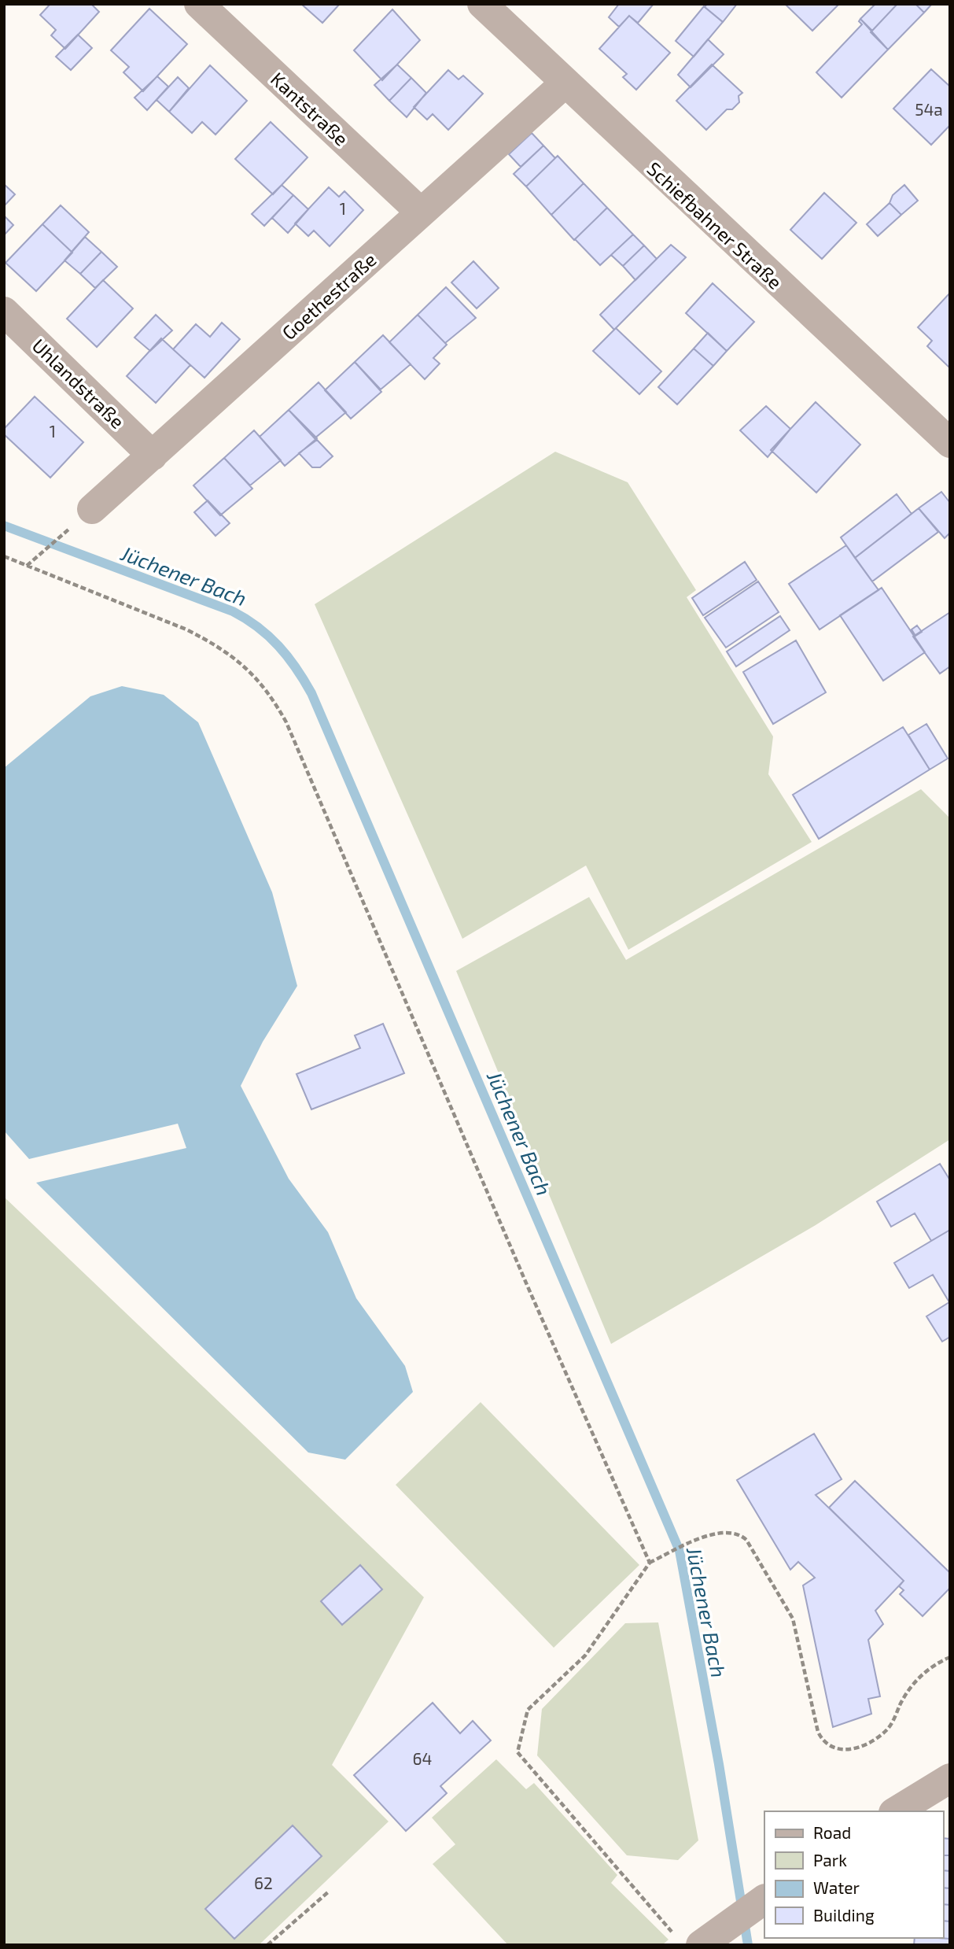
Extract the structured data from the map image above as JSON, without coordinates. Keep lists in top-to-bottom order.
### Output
{
  "streets": {
    "street": [
      "Kantstraße",
      "Schiefbahner Straße",
      "Goethestraße",
      "Uhlandstraße"
    ]
  },
  "crossings": [
    ["Kantstraße", "Goethestraße"],
    ["Schiefbahner Straße", "Goethestraße"],
    ["Goethestraße", "Uhlandstraße"]
  ],
  "water": ["Jüchener Bach"],
  "house_numbers": [
    "54a",
    "1",
    "1",
    "64",
    "62"
  ],
  "legend": [
    "Road",
    "Park",
    "Water",
    "Building"
  ]
}
